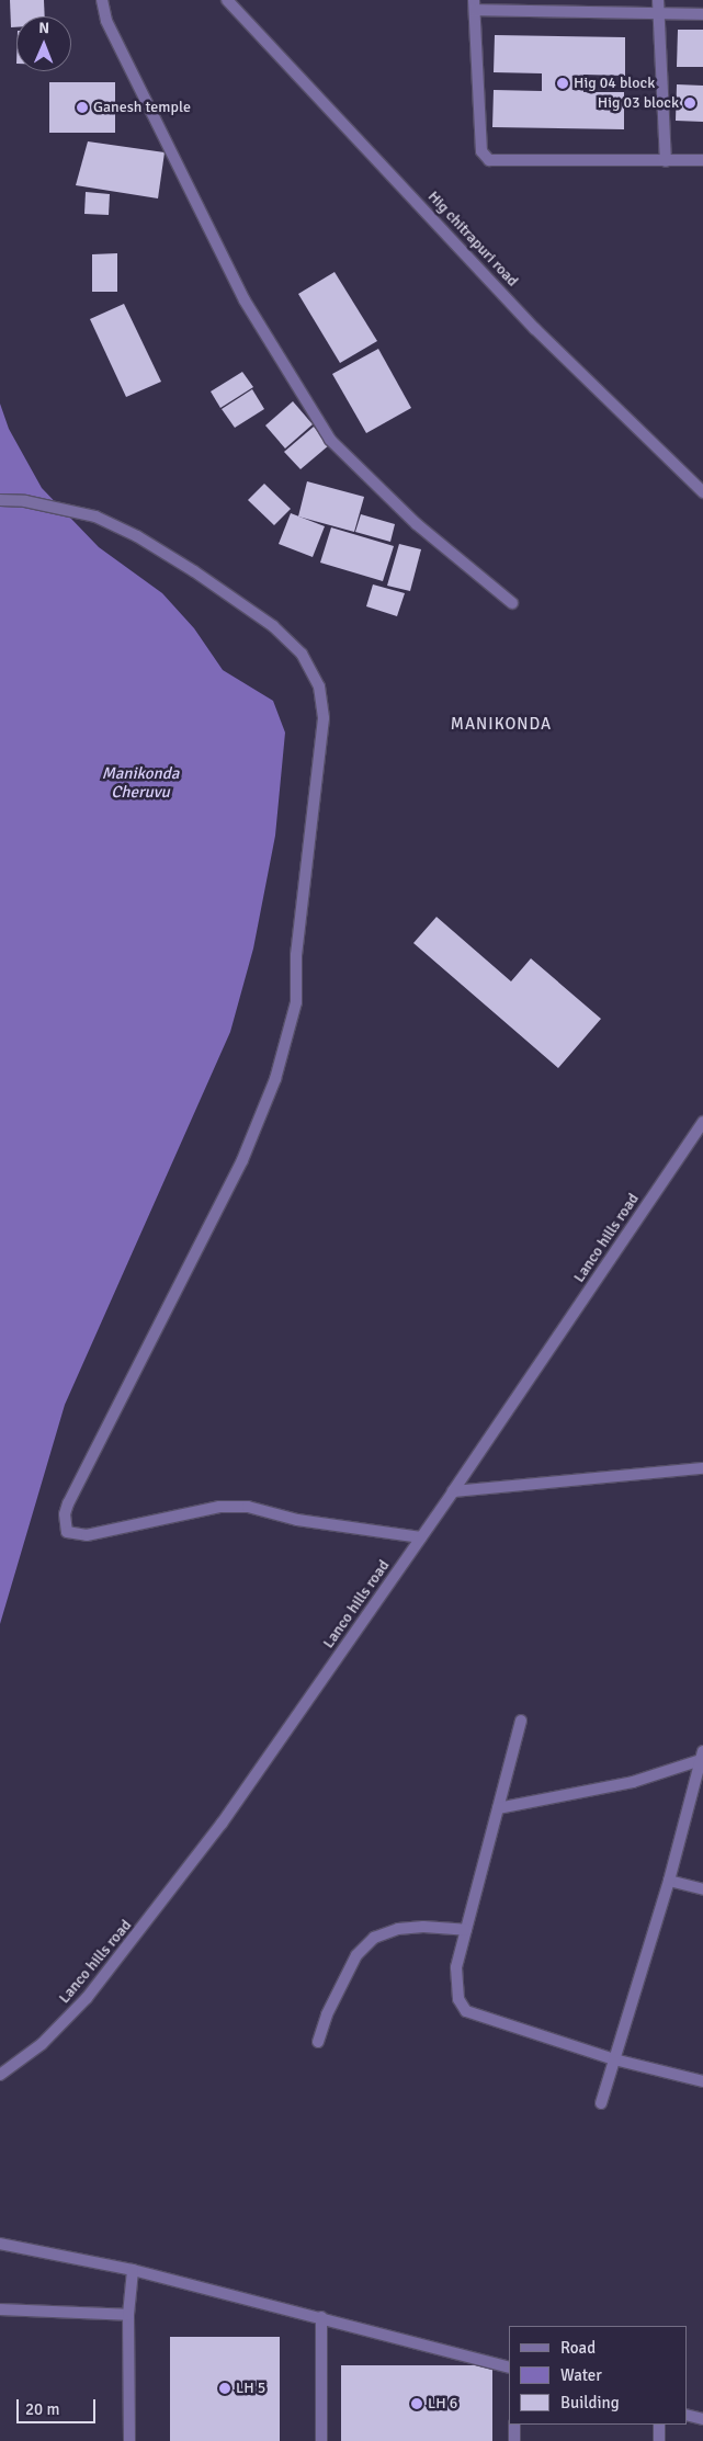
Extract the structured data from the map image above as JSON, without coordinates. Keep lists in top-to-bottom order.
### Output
{
  "streets": {
    "street": ["Hig chitrapuri road", "Lanco hills road"]
  },
  "districts": ["MANIKONDA"],
  "water": ["Manikonda Cheruvu"],
  "places": [
    "Hig 04 block",
    "Hig 03 block",
    "Ganesh temple",
    "LH 5",
    "LH 6"
  ],
  "legend": ["Road", "Water", "Building"],
  "scale_bar": "20 m",
  "north": "top"
}
